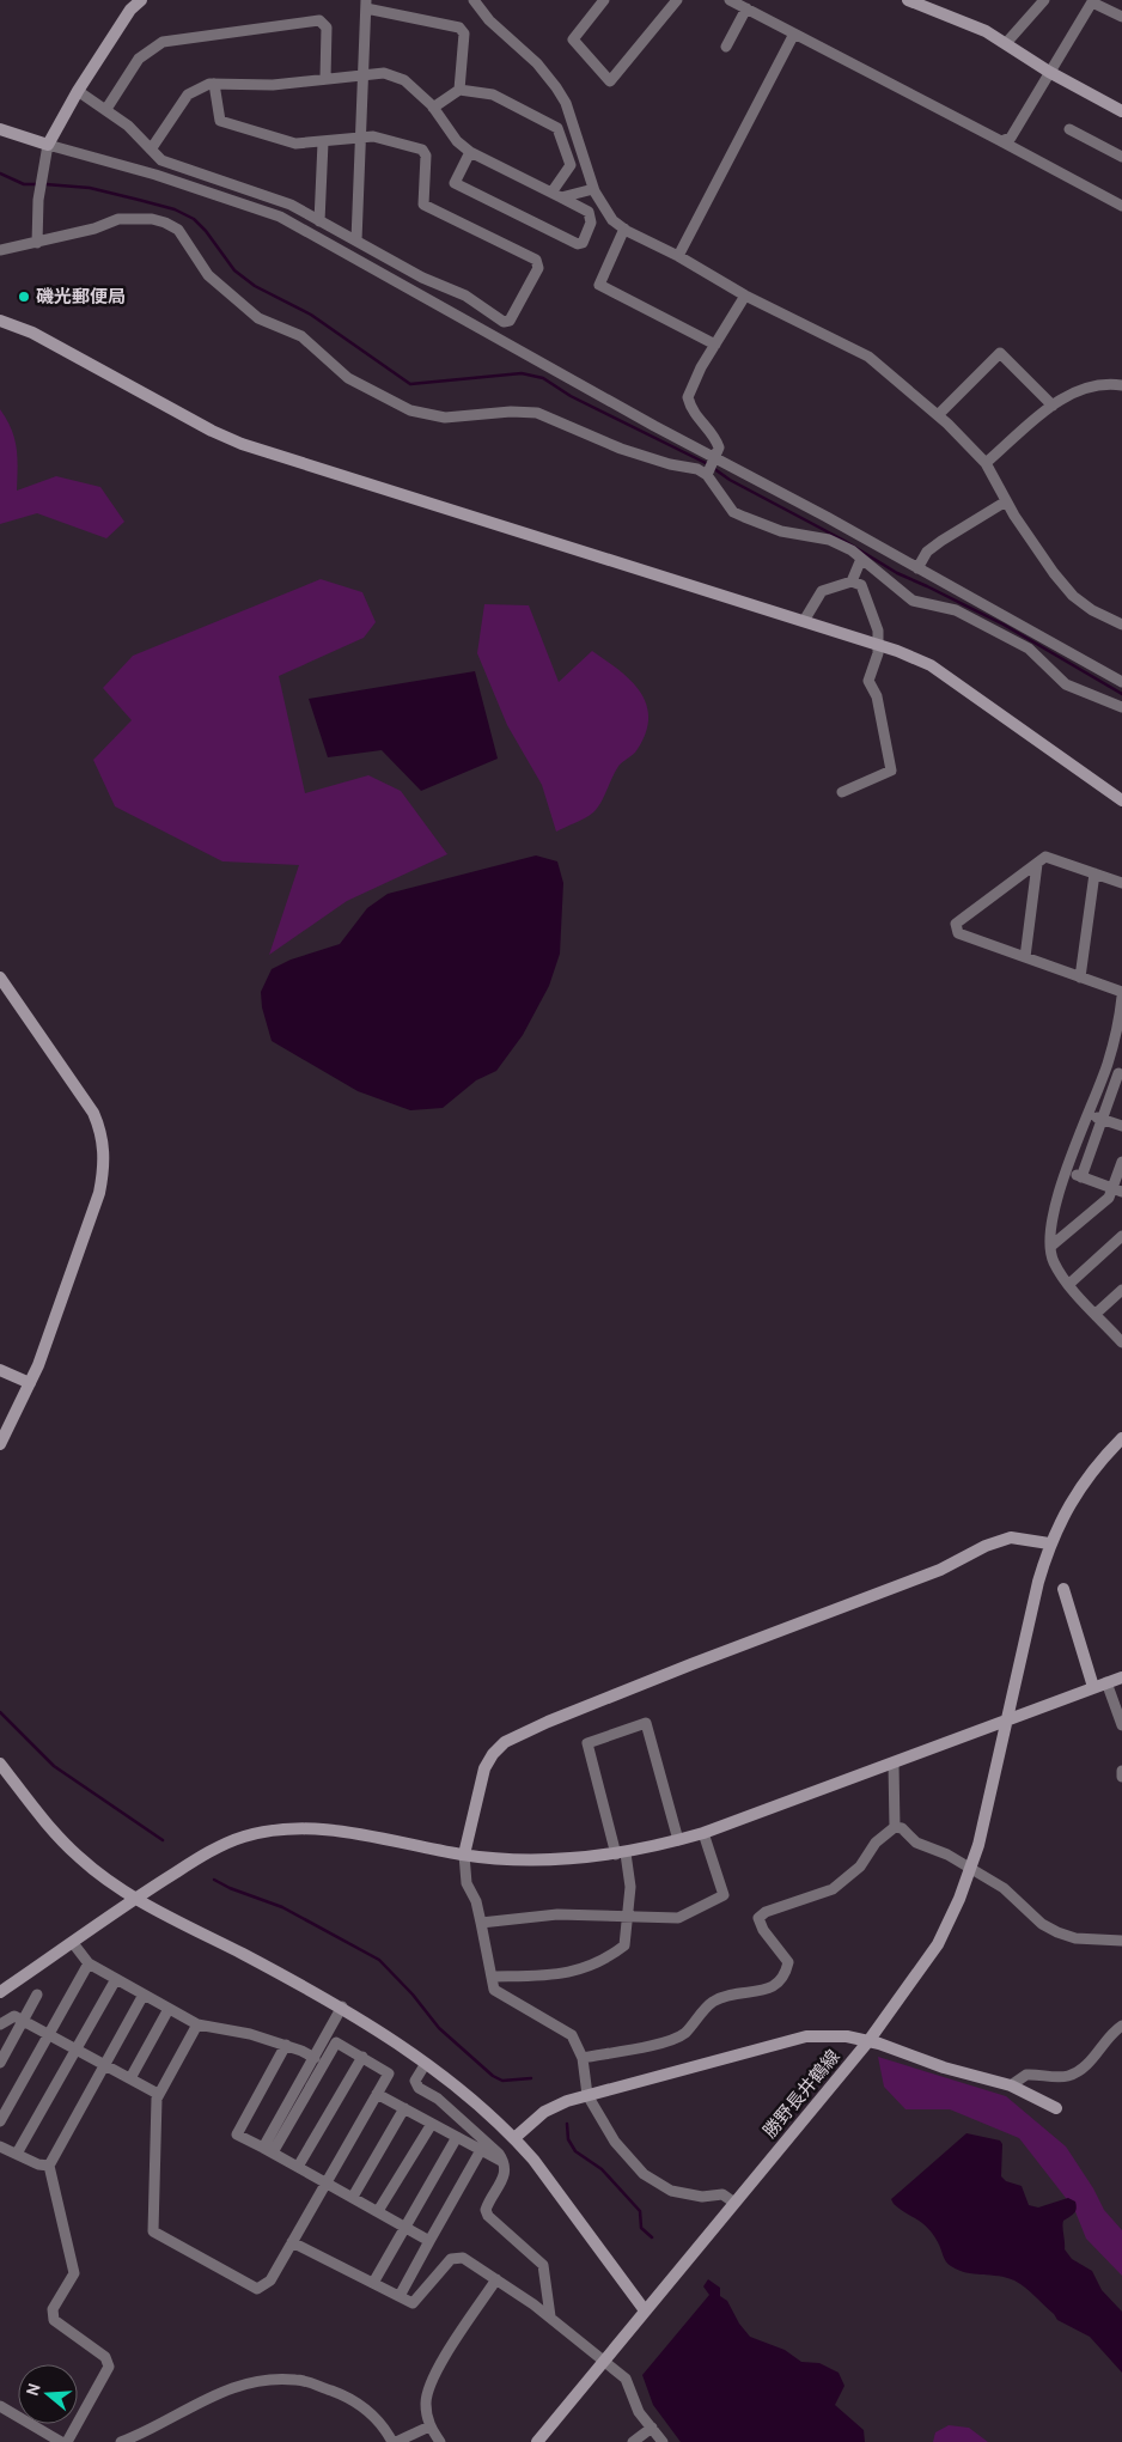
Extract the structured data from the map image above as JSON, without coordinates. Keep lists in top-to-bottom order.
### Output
{
  "streets": {
    "street": ["勝野長井鶴線"]
  },
  "places": ["磯光郵便局"],
  "north": "left"
}
